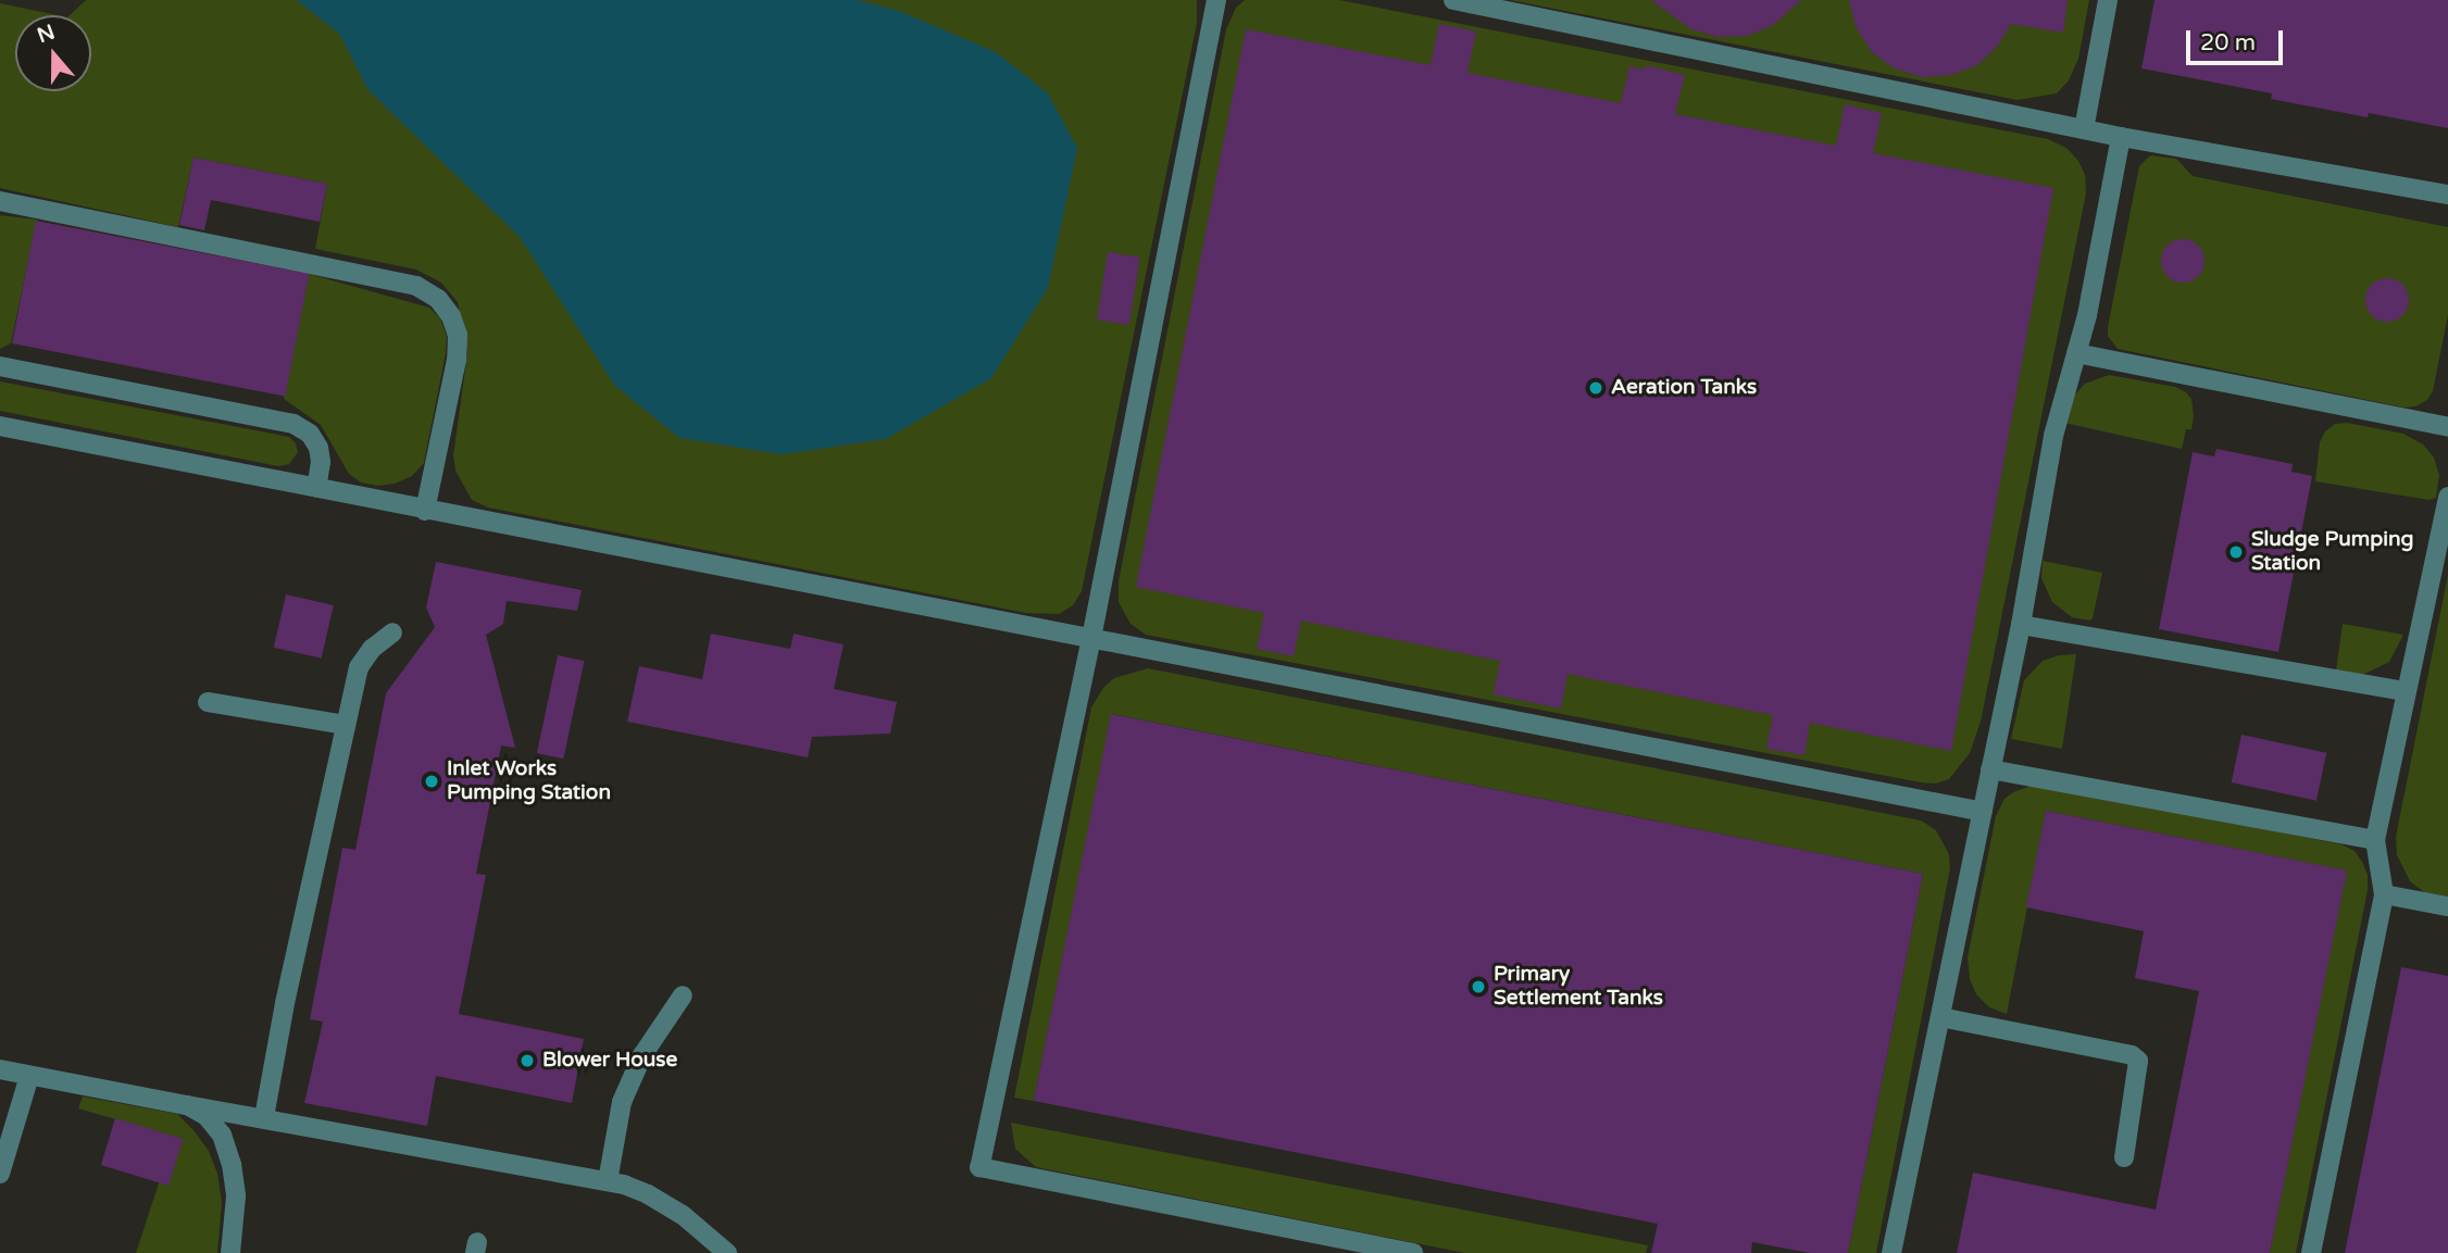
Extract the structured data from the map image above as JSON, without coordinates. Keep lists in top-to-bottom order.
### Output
{
  "places": [
    "Aeration Tanks",
    "Sludge Pumping Station",
    "Inlet Works Pumping Station",
    "Primary Settlement Tanks",
    "Blower House"
  ],
  "scale_bar": "20 m",
  "north": "top"
}
